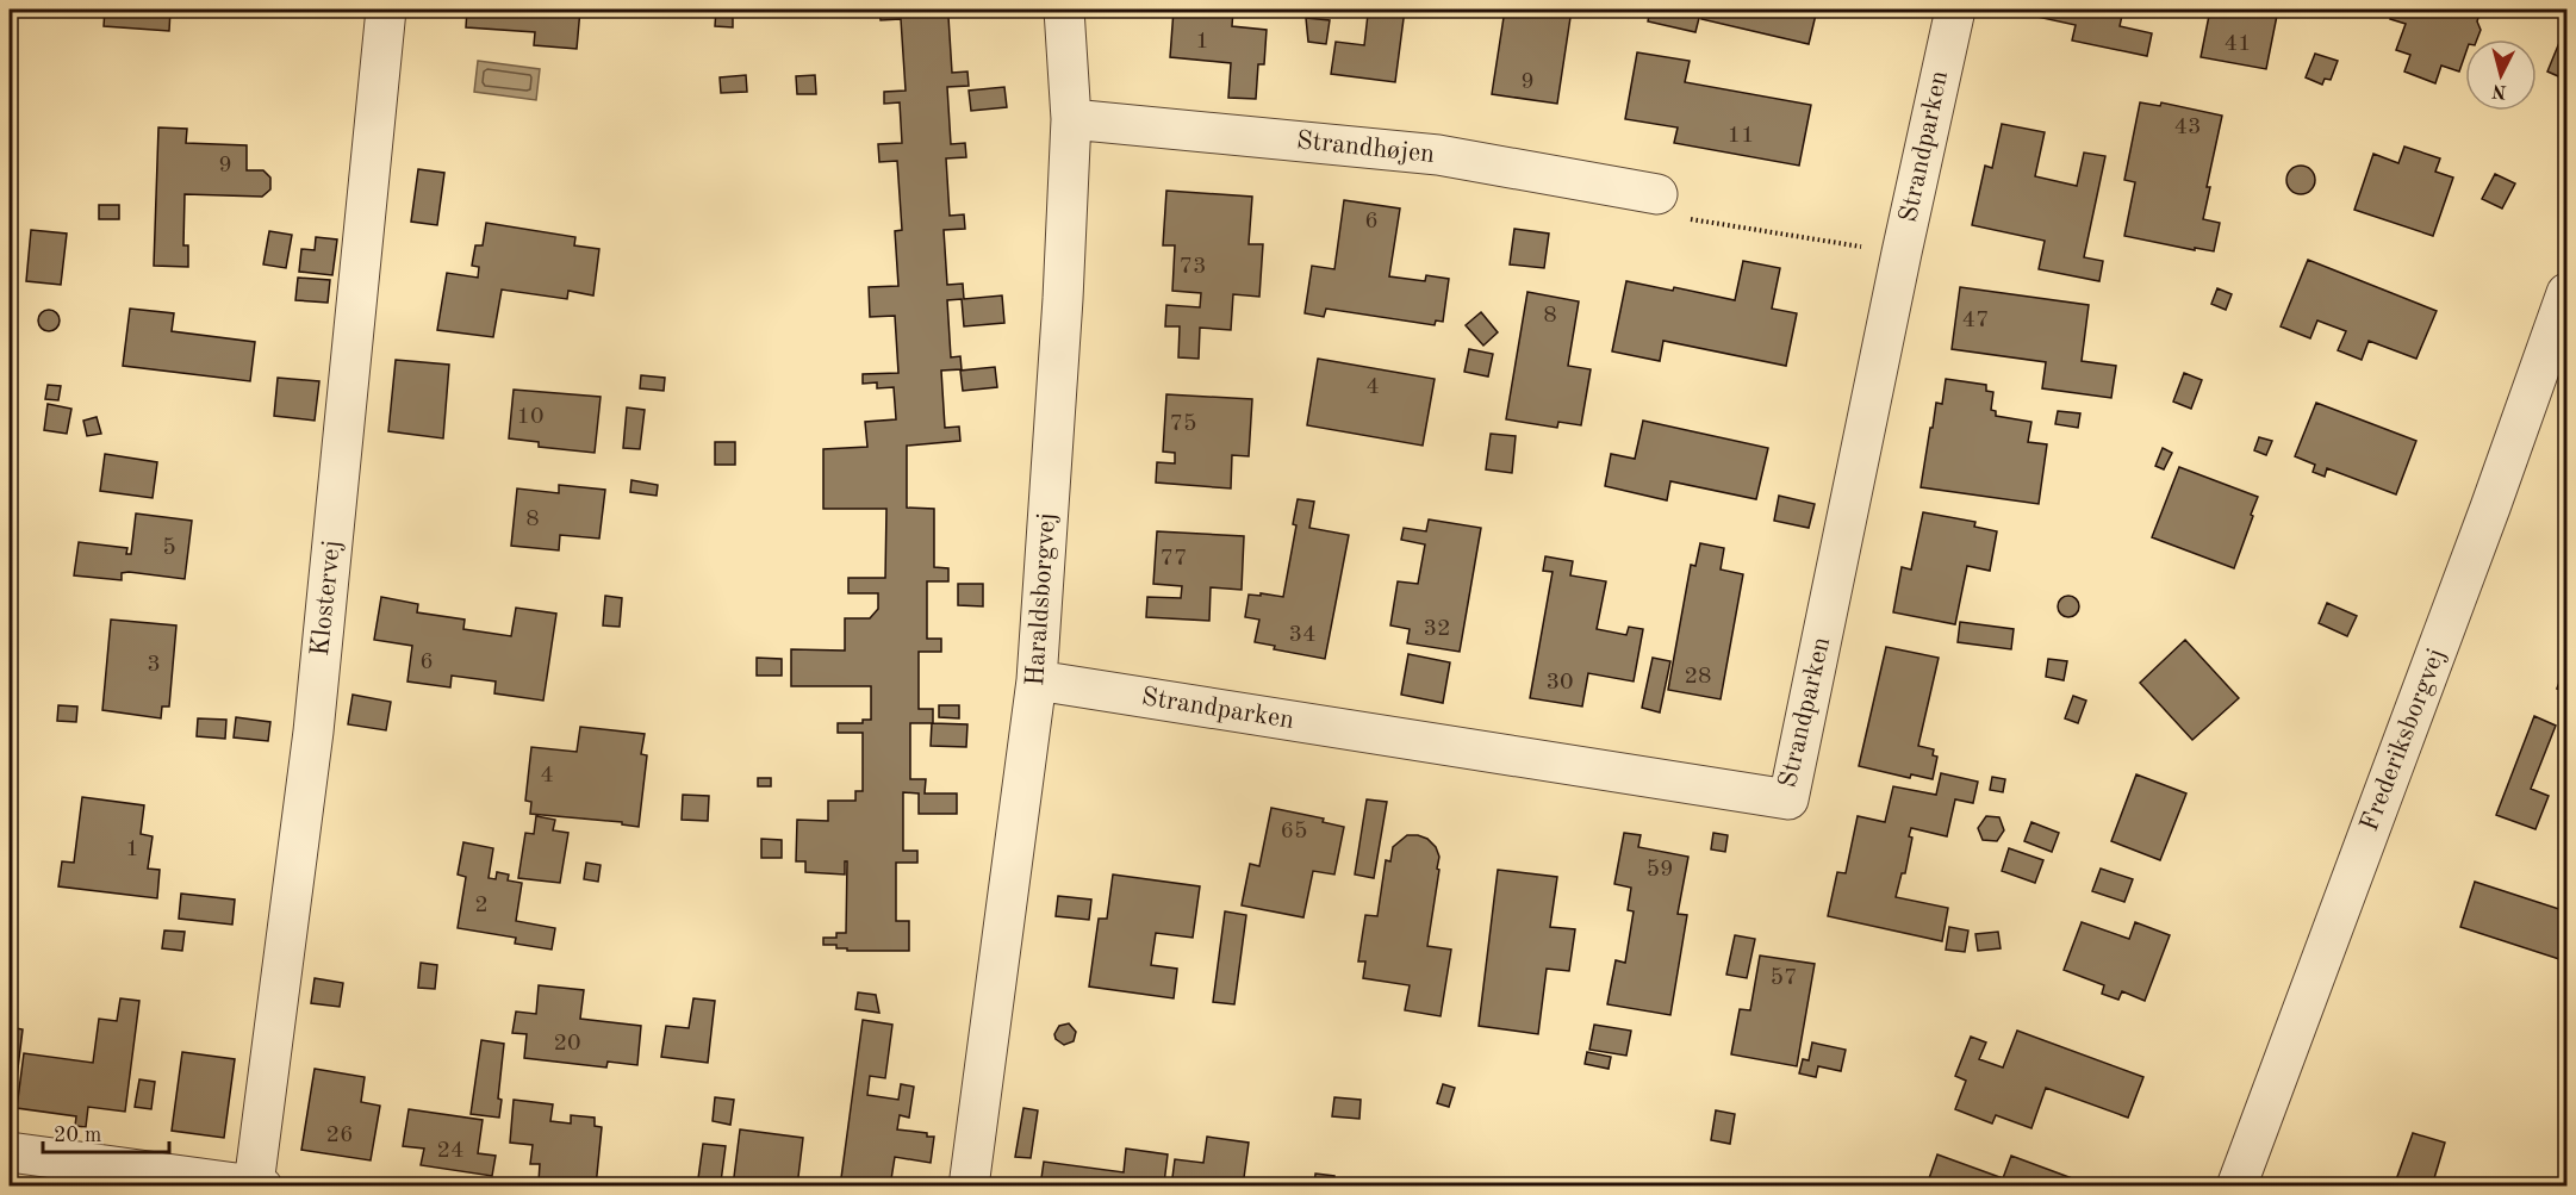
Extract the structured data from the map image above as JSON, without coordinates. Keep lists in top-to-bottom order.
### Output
{
  "streets": {
    "street": [
      "Strandparken",
      "Strandhøjen",
      "Klostervej",
      "Haraldsborgvej",
      "Frederiksborgvej"
    ]
  },
  "crossings": [
    ["Strandparken", "Haraldsborgvej"],
    ["Strandhøjen", "Haraldsborgvej"]
  ],
  "house_numbers": [
    "1",
    "41",
    "9",
    "43",
    "11",
    "9",
    "6",
    "73",
    "8",
    "47",
    "4",
    "10",
    "75",
    "8",
    "5",
    "77",
    "32",
    "34",
    "6",
    "3",
    "28",
    "30",
    "4",
    "65",
    "1",
    "59",
    "2",
    "57",
    "20",
    "26",
    "24"
  ],
  "scale_bar": "20 m",
  "north": "bottom"
}
